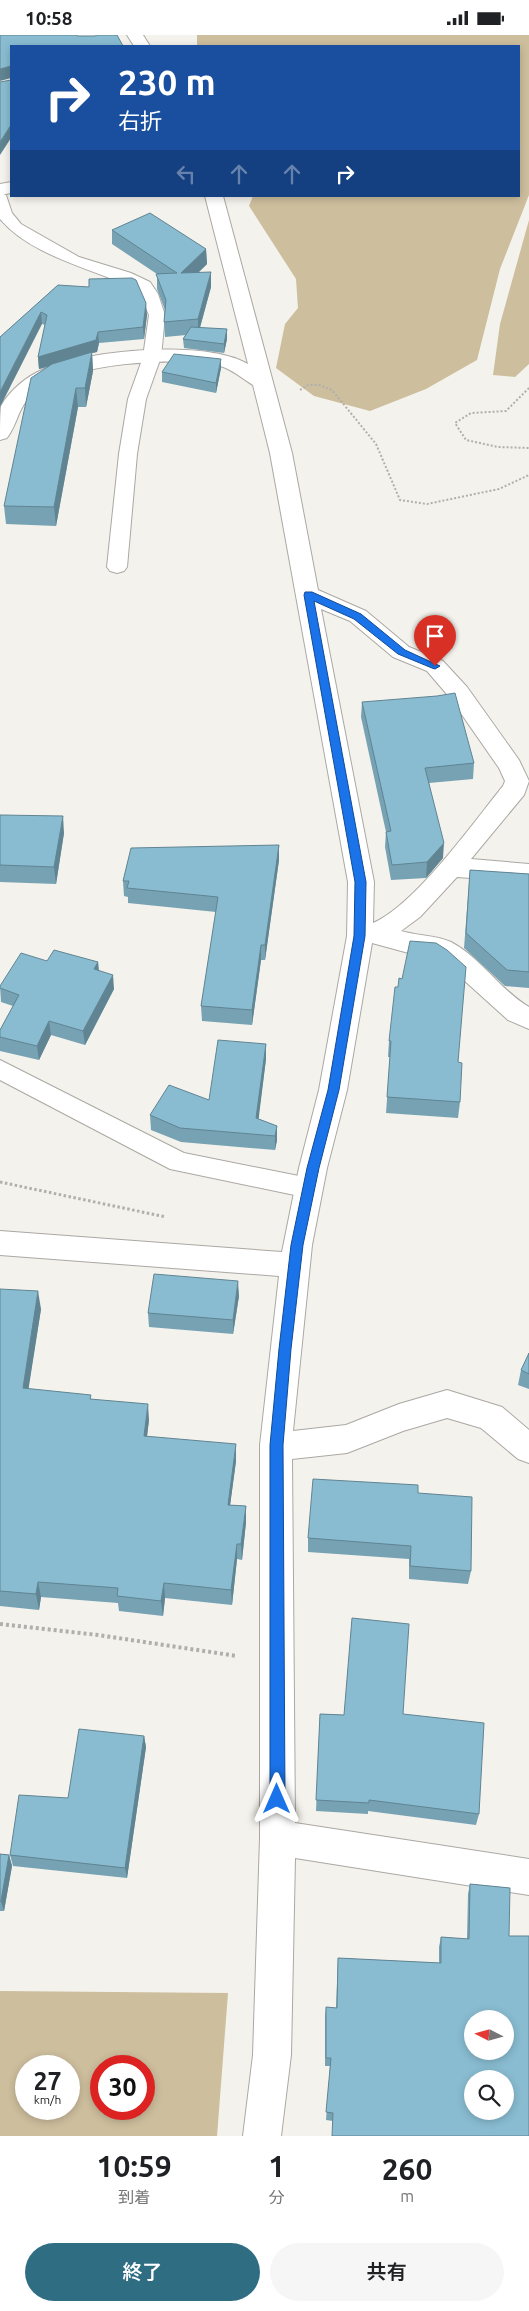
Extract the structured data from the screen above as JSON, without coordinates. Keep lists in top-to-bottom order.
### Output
{
  "north": "left",
  "page": {
    "status": "10:58",
    "turn": ["230 m", "右折"],
    "speed": "27 km/h",
    "limit": "30",
    "eta": [
      "10:59",
      "到着",
      "1",
      "分",
      "260",
      "m"
    ],
    "buttons": ["終了", "共有"]
  }
}
